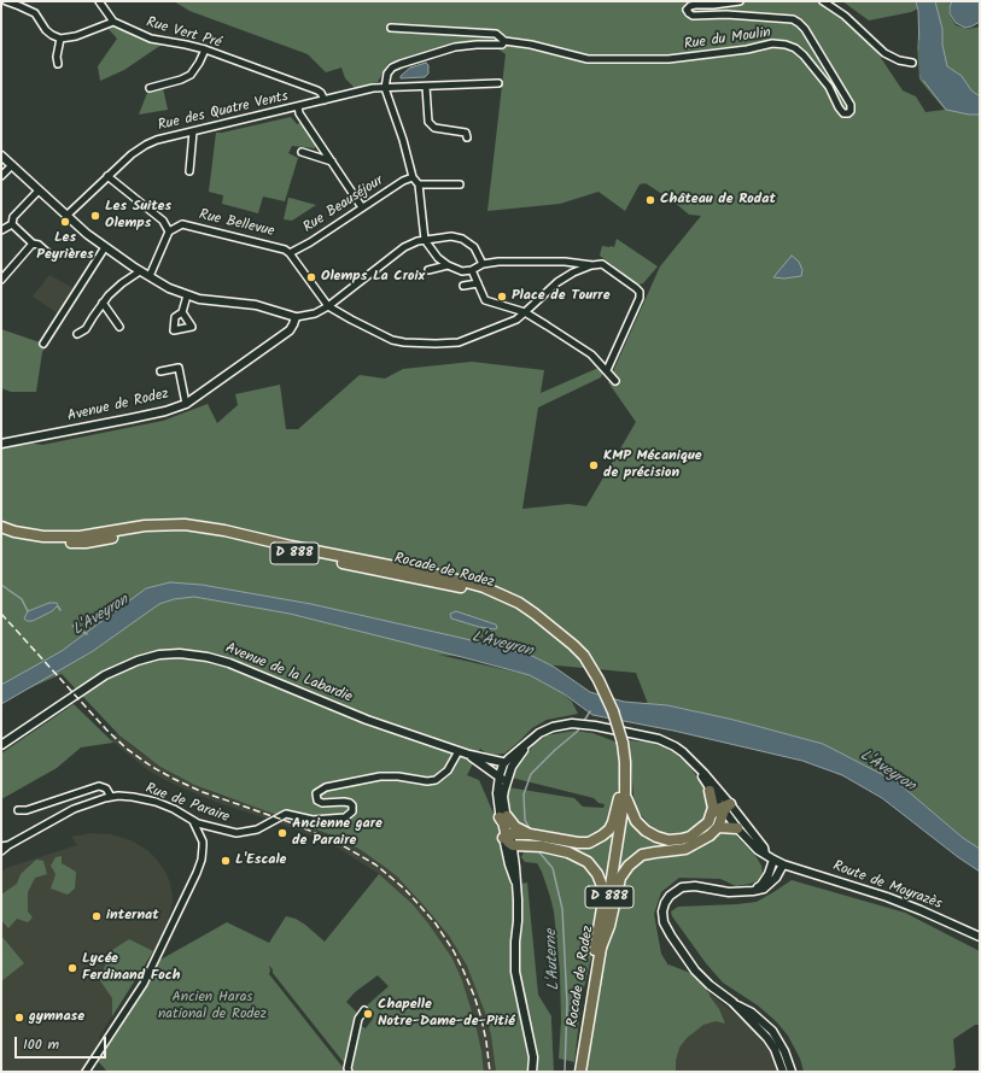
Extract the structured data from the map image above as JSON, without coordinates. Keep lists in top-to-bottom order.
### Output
{
  "streets": {
    "main road": ["D 888", "Rocade de Rodez"],
    "street": [
      "Rue Vert Pré",
      "Rue du Moulin",
      "Rue des Quatre Vents",
      "Rue Beauséjour",
      "Rue Bellevue",
      "Avenue de Rodez",
      "Avenue de la Labardie",
      "Rue de Paraire",
      "Route de Moyrazès"
    ]
  },
  "crossings": [
    ["Rue Vert Pré", "Rue des Quatre Vents"],
    ["Rue Beauséjour", "Rue Bellevue"],
    ["Avenue de la Labardie", "Rue de Paraire"]
  ],
  "water": ["L'Aveyron", "L'Auterne"],
  "parks": ["Ancien Haras national de Rodez"],
  "places": [
    "Château de Rodat",
    "Les Suites Olemps",
    "Les Peyrières",
    "Olemps La Croix",
    "Place de Tourre",
    "KMP Mécanique de précision",
    "Ancienne gare de Paraire",
    "L'Escale",
    "internat",
    "Lycée Ferdinand Foch",
    "Chapelle Notre-Dame-de-Pitié",
    "gymnase"
  ],
  "scale_bar": "100 m"
}
